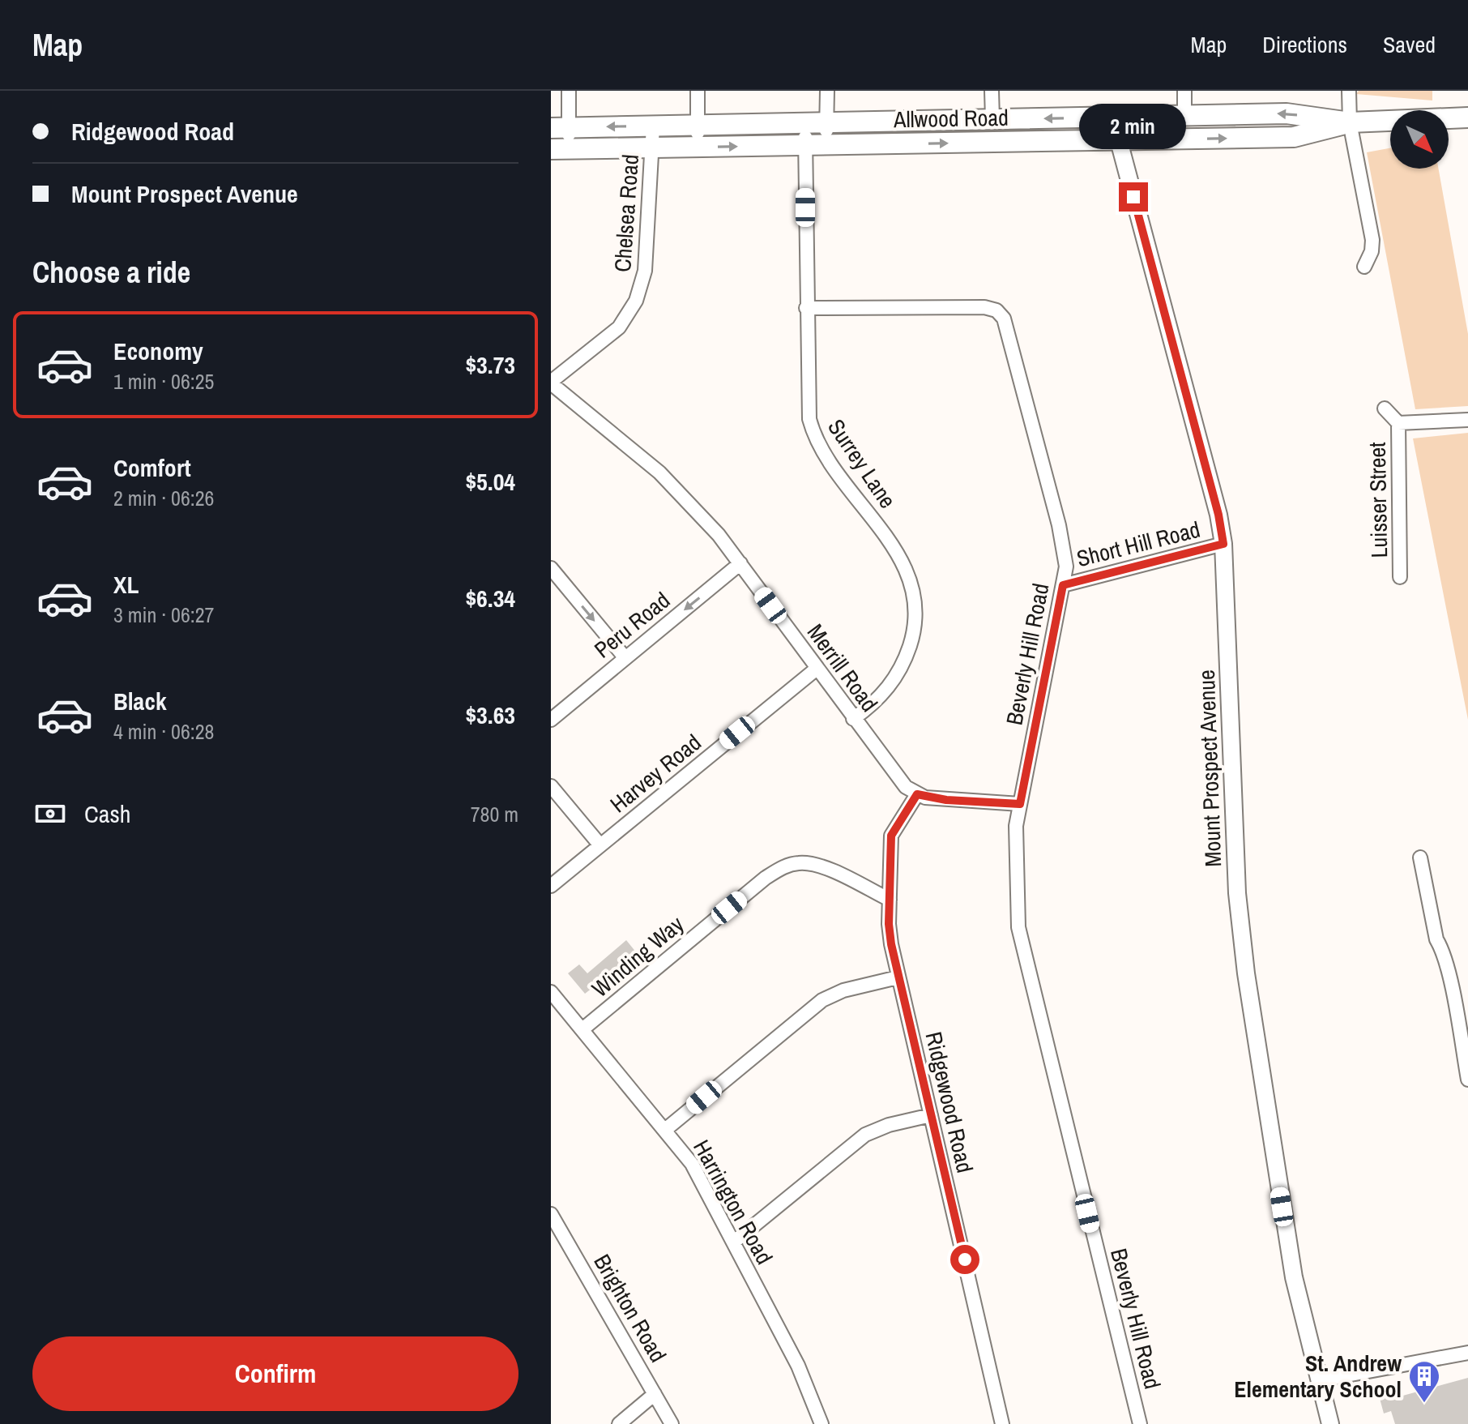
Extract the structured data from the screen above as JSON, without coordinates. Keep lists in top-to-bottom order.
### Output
{
  "streets": {
    "main road": ["Allwood Road"],
    "street": [
      "Chelsea Road",
      "Surrey Lane",
      "Luisser Street",
      "Short Hill Road",
      "Peru Road",
      "Beverly Hill Road",
      "Merrill Road",
      "Mount Prospect Avenue",
      "Harvey Road",
      "Winding Way",
      "Ridgewood Road",
      "Harrington Road",
      "Brighton Road"
    ]
  },
  "crossings": [
    ["Allwood Road", "Chelsea Road"],
    ["Allwood Road", "Surrey Lane"],
    ["Allwood Road", "Mount Prospect Avenue"],
    ["Chelsea Road", "Merrill Road"],
    ["Surrey Lane", "Beverly Hill Road"],
    ["Surrey Lane", "Merrill Road"],
    ["Short Hill Road", "Beverly Hill Road"],
    ["Short Hill Road", "Mount Prospect Avenue"],
    ["Peru Road", "Merrill Road"],
    ["Merrill Road", "Harvey Road"],
    ["Merrill Road", "Ridgewood Road"],
    ["Winding Way", "Ridgewood Road"],
    ["Winding Way", "Harrington Road"]
  ],
  "one_way": ["Peru Road"],
  "places": {
    "building": ["St. Andrew Elementary School"]
  },
  "north": "bottom right",
  "page": {
    "header": "Map",
    "nav": ["Map", "Directions", "Saved"],
    "banner": ["Ridgewood Road", "Mount Prospect Avenue"],
    "bubble": "2 min",
    "heading": "Choose a ride",
    "list": [
      {
        "name": "Economy",
        "note": "1 min · 06:25",
        "value": "$3.73"
      },
      {
        "name": "Comfort",
        "note": "2 min · 06:26",
        "value": "$5.04"
      },
      {
        "name": "XL",
        "note": "3 min · 06:27",
        "value": "$6.34"
      },
      {
        "name": "Black",
        "note": "4 min · 06:28",
        "value": "$3.63"
      }
    ],
    "pay": ["Cash", "780 m"],
    "buttons": "Confirm"
  }
}
